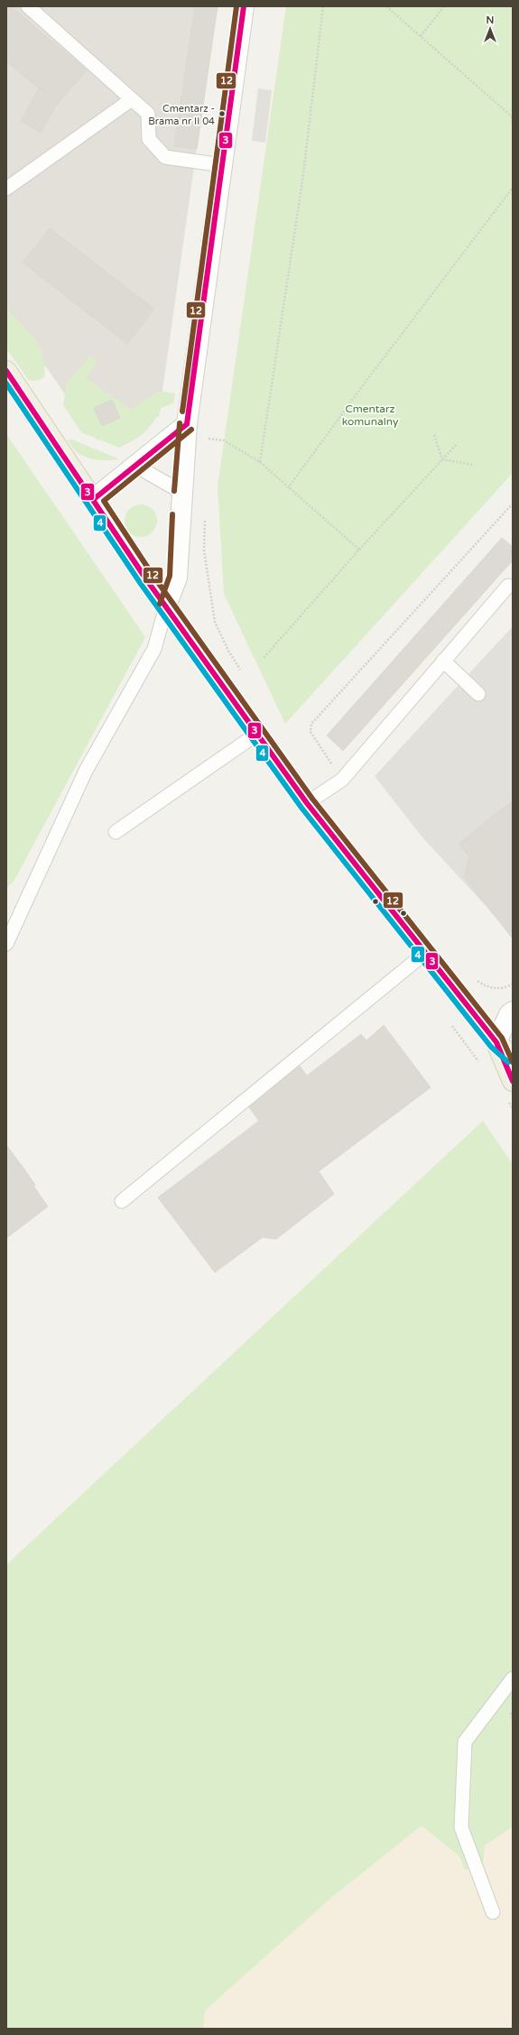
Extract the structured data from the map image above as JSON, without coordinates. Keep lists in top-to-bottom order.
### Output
{
  "parks": ["Cmentarz komunalny"],
  "places": ["Cmentarz - Brama nr II 04"],
  "lines": ["transit line 3", "transit line 12", "transit line 4"],
  "north": "top"
}
